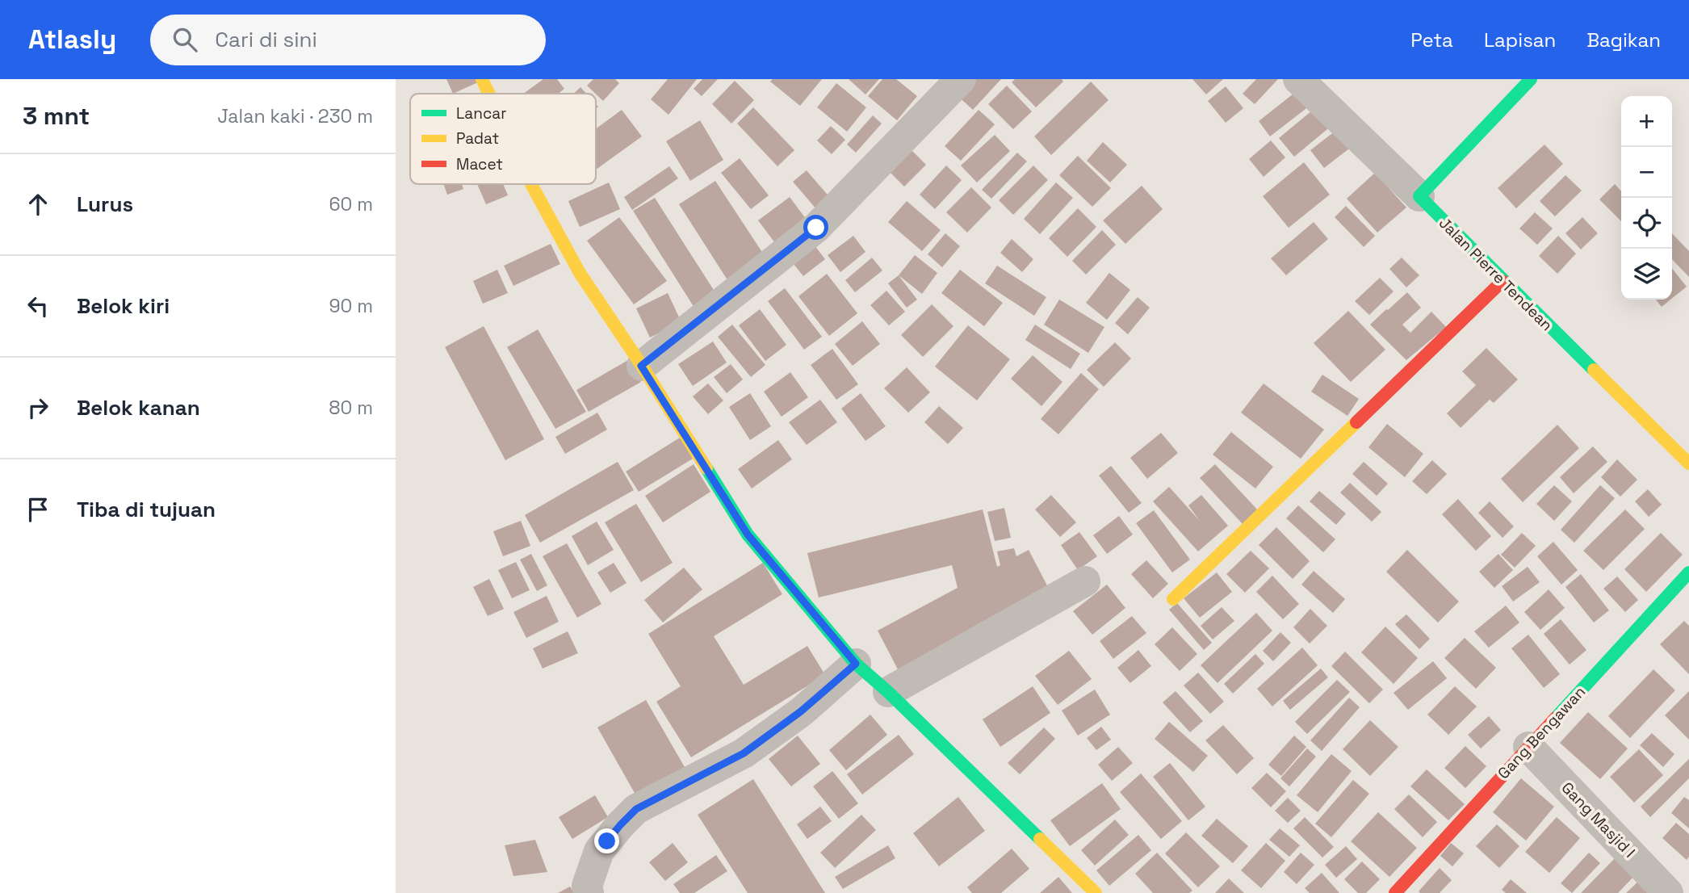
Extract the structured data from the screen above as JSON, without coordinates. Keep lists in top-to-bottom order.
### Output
{
  "streets": {
    "street": ["Jalan Pierre Tendean", "Gang Bengawan", "Gang Masjid I"]
  },
  "crossings": [
    ["Gang Bengawan", "Gang Masjid I"]
  ],
  "legend": ["Lancar", "Padat", "Macet"],
  "page": {
    "header": "Atlasly",
    "search": "Cari di sini",
    "nav": ["Peta", "Lapisan", "Bagikan"],
    "heading": ["3 mnt", "Jalan kaki · 230 m"],
    "map_buttons": ["+", "−"],
    "list": [
      ["Lurus", "60 m"],
      ["Belok kiri", "90 m"],
      ["Belok kanan", "80 m"],
      "Tiba di tujuan"
    ]
  }
}
